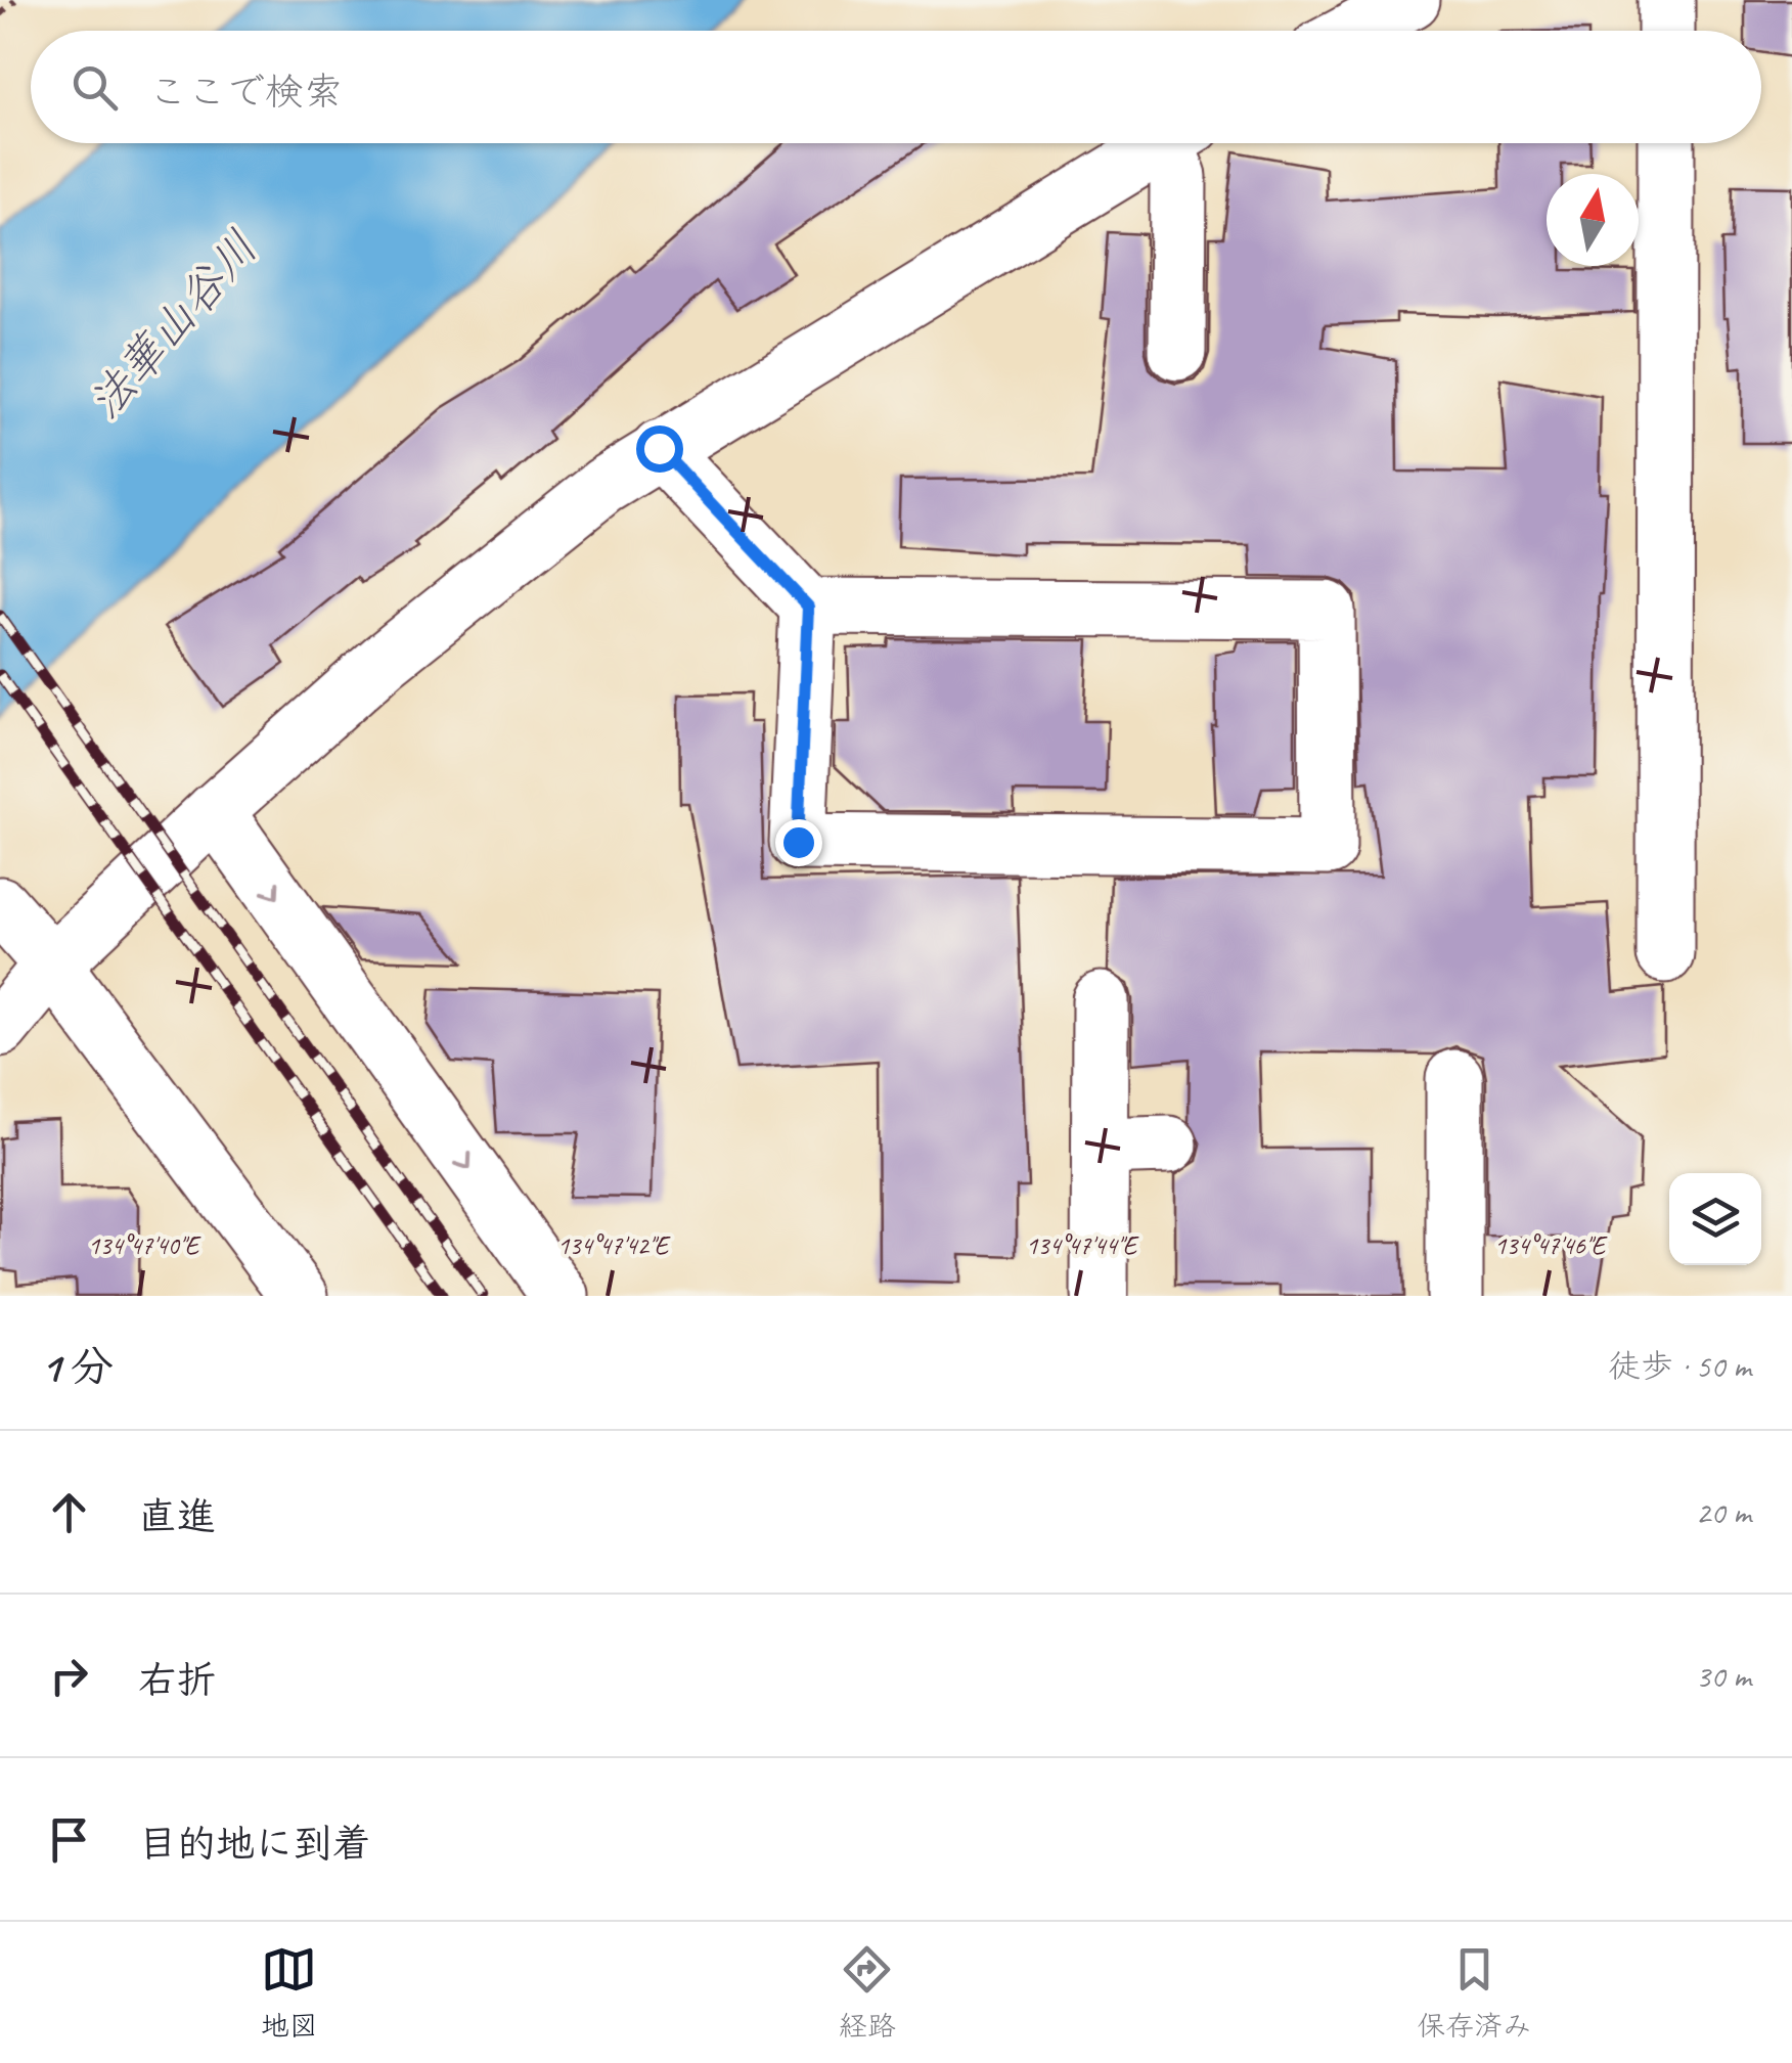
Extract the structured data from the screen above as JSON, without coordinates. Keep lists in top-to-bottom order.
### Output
{
  "water": ["法華山谷川"],
  "north": "top",
  "page": {
    "search": "ここで検索",
    "heading": ["1 分", "徒歩 · 50 m"],
    "list": [
      ["直進", "20 m"],
      ["右折", "30 m"],
      "目的地に到着"
    ],
    "nav": ["地図", "経路", "保存済み"]
  },
  "coordinates": [
    "134°47'40\"E",
    "134°47'42\"E",
    "134°47'44\"E",
    "134°47'46\"E"
  ]
}
